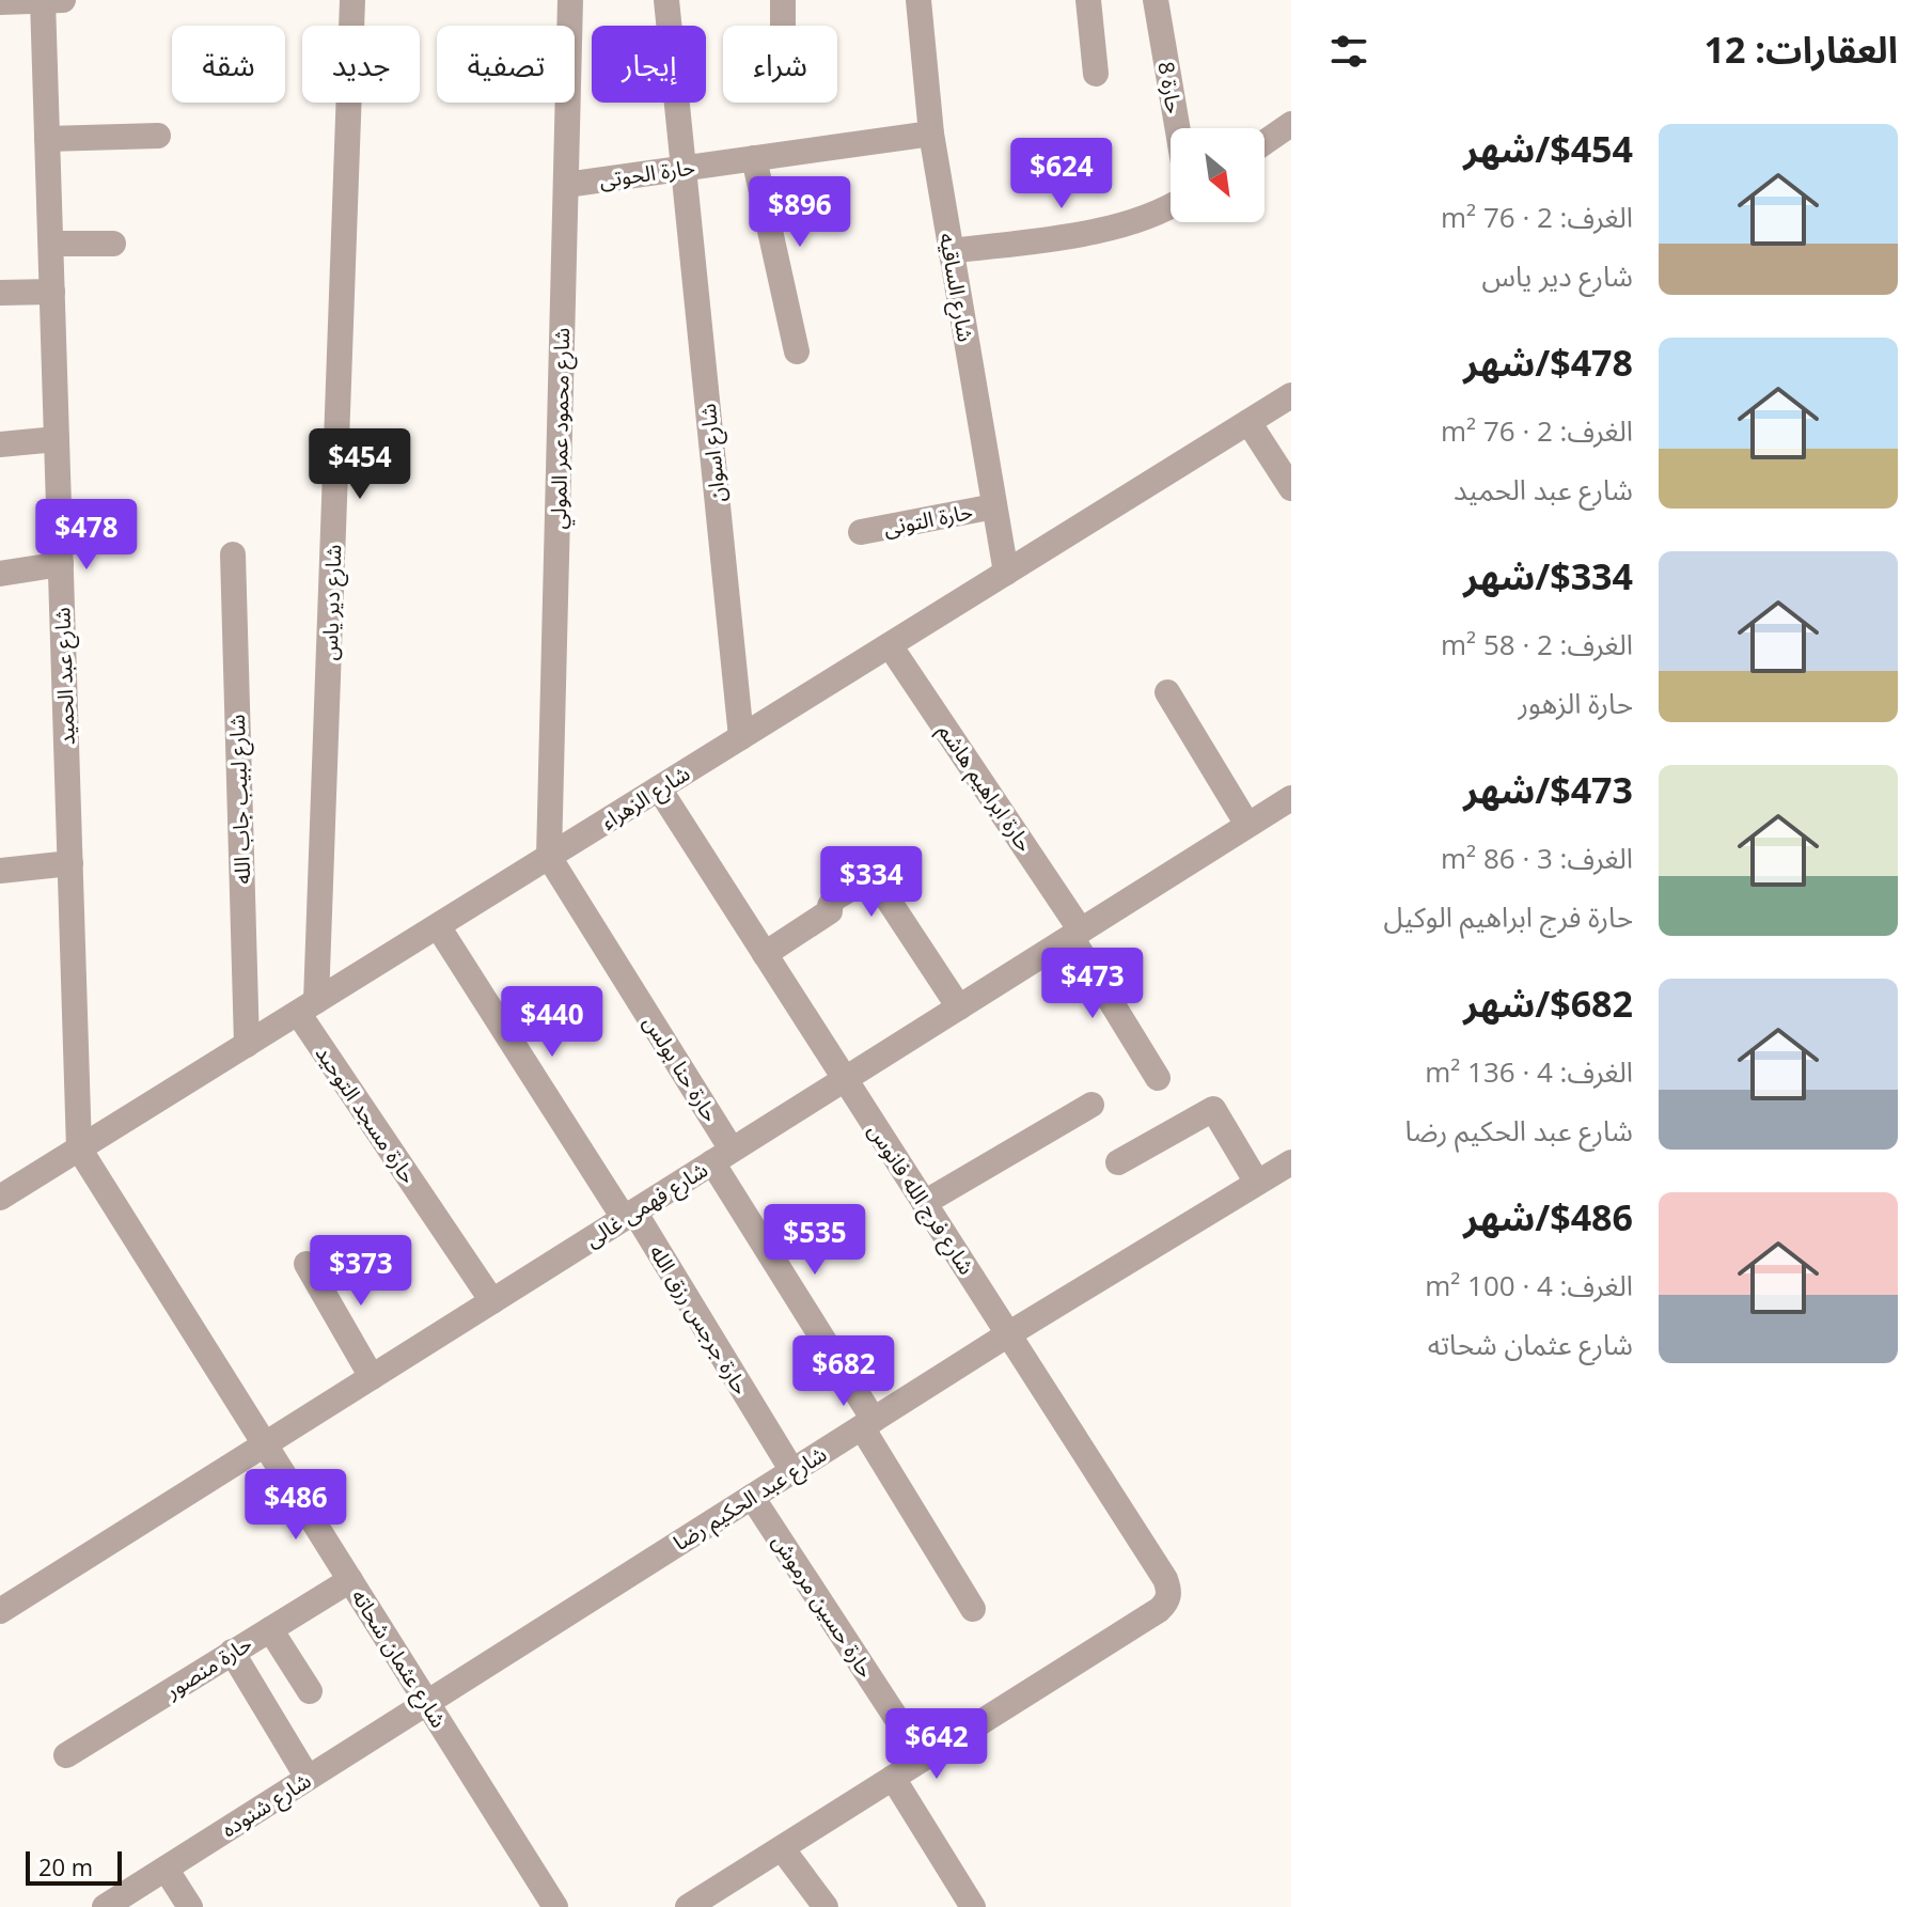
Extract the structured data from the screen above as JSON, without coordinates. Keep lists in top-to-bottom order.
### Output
{
  "streets": {
    "street": [
      "حارة 8",
      "حارة الحوتى",
      "شارع الساقيه",
      "شارع محمود عمر المولي",
      "شارع اسوان",
      "حارة التونى",
      "شارع دير ياس",
      "شارع عبد الحميد",
      "حارة ابراهيم هاشم",
      "شارع الزهراء",
      "شارع لبيب جاب الله",
      "حارة حنا بولس",
      "حارة مسجد التوحيد",
      "شارع فرج الله فانوس",
      "شارع فهمى غالى",
      "حارة جرجس رزق الله",
      "شارع عبد الحكيم رضا",
      "حارة حسين مرموش",
      "شارع عثمان شحاته",
      "حارة منصور",
      "شارع شنوده"
    ]
  },
  "crossings": [
    ["حارة الحوتى", "شارع الساقيه"],
    ["حارة الحوتى", "شارع محمود عمر المولي"],
    ["حارة الحوتى", "شارع اسوان"],
    ["شارع الساقيه", "حارة التونى"],
    ["شارع الساقيه", "شارع الزهراء"],
    ["شارع محمود عمر المولي", "شارع الزهراء"],
    ["شارع محمود عمر المولي", "حارة حنا بولس"],
    ["شارع اسوان", "شارع الزهراء"],
    ["شارع دير ياس", "شارع الزهراء"],
    ["شارع دير ياس", "حارة مسجد التوحيد"],
    ["شارع عبد الحميد", "شارع الزهراء"],
    ["شارع عبد الحميد", "شارع عثمان شحاته"],
    ["حارة ابراهيم هاشم", "شارع الزهراء"],
    ["حارة ابراهيم هاشم", "شارع فهمى غالى"],
    ["شارع الزهراء", "شارع لبيب جاب الله"],
    ["شارع الزهراء", "حارة حنا بولس"],
    ["شارع الزهراء", "حارة مسجد التوحيد"],
    ["شارع الزهراء", "شارع فرج الله فانوس"],
    ["شارع الزهراء", "حارة جرجس رزق الله"],
    ["شارع الزهراء", "شارع عثمان شحاته"],
    ["حارة حنا بولس", "شارع فهمى غالى"],
    ["حارة حنا بولس", "شارع عبد الحكيم رضا"],
    ["حارة مسجد التوحيد", "شارع فهمى غالى"],
    ["شارع فرج الله فانوس", "شارع فهمى غالى"],
    ["شارع فرج الله فانوس", "شارع عبد الحكيم رضا"],
    ["شارع فرج الله فانوس", "حارة حسين مرموش"],
    ["شارع فهمى غالى", "حارة جرجس رزق الله"],
    ["شارع فهمى غالى", "شارع عثمان شحاته"],
    ["حارة جرجس رزق الله", "شارع عبد الحكيم رضا"],
    ["شارع عبد الحكيم رضا", "حارة حسين مرموش"],
    ["شارع عبد الحكيم رضا", "شارع عثمان شحاته"],
    ["شارع عبد الحكيم رضا", "شارع شنوده"],
    ["شارع عثمان شحاته", "حارة منصور"],
    ["شارع عثمان شحاته", "شارع شنوده"]
  ],
  "scale_bar": "20 m",
  "north": "bottom right",
  "page": {
    "heading": "العقارات: 12",
    "chip": [
      "شراء",
      "إيجار",
      "تصفية",
      "جديد",
      "شقة"
    ],
    "list": [
      {
        "name": "$454/شهر",
        "note": "الغرف: 2 · 76 m² · شارع دير ياس"
      },
      {
        "name": "$478/شهر",
        "note": "الغرف: 2 · 76 m² · شارع عبد الحميد"
      },
      {
        "name": "$334/شهر",
        "note": "الغرف: 2 · 58 m² · حارة الزهور"
      },
      {
        "name": "$473/شهر",
        "note": "الغرف: 3 · 86 m² · حارة فرج ابراهيم الوكيل"
      },
      {
        "name": "$682/شهر",
        "note": "الغرف: 4 · 136 m² · شارع عبد الحكيم رضا"
      },
      {
        "name": "$486/شهر",
        "note": "الغرف: 4 · 100 m² · شارع عثمان شحاته"
      }
    ],
    "price": [
      "$624",
      "$896",
      "$454",
      "$478",
      "$334",
      "$473",
      "$440",
      "$535",
      "$373",
      "$682",
      "$486",
      "$642"
    ],
    "scale": "20 m"
  }
}
